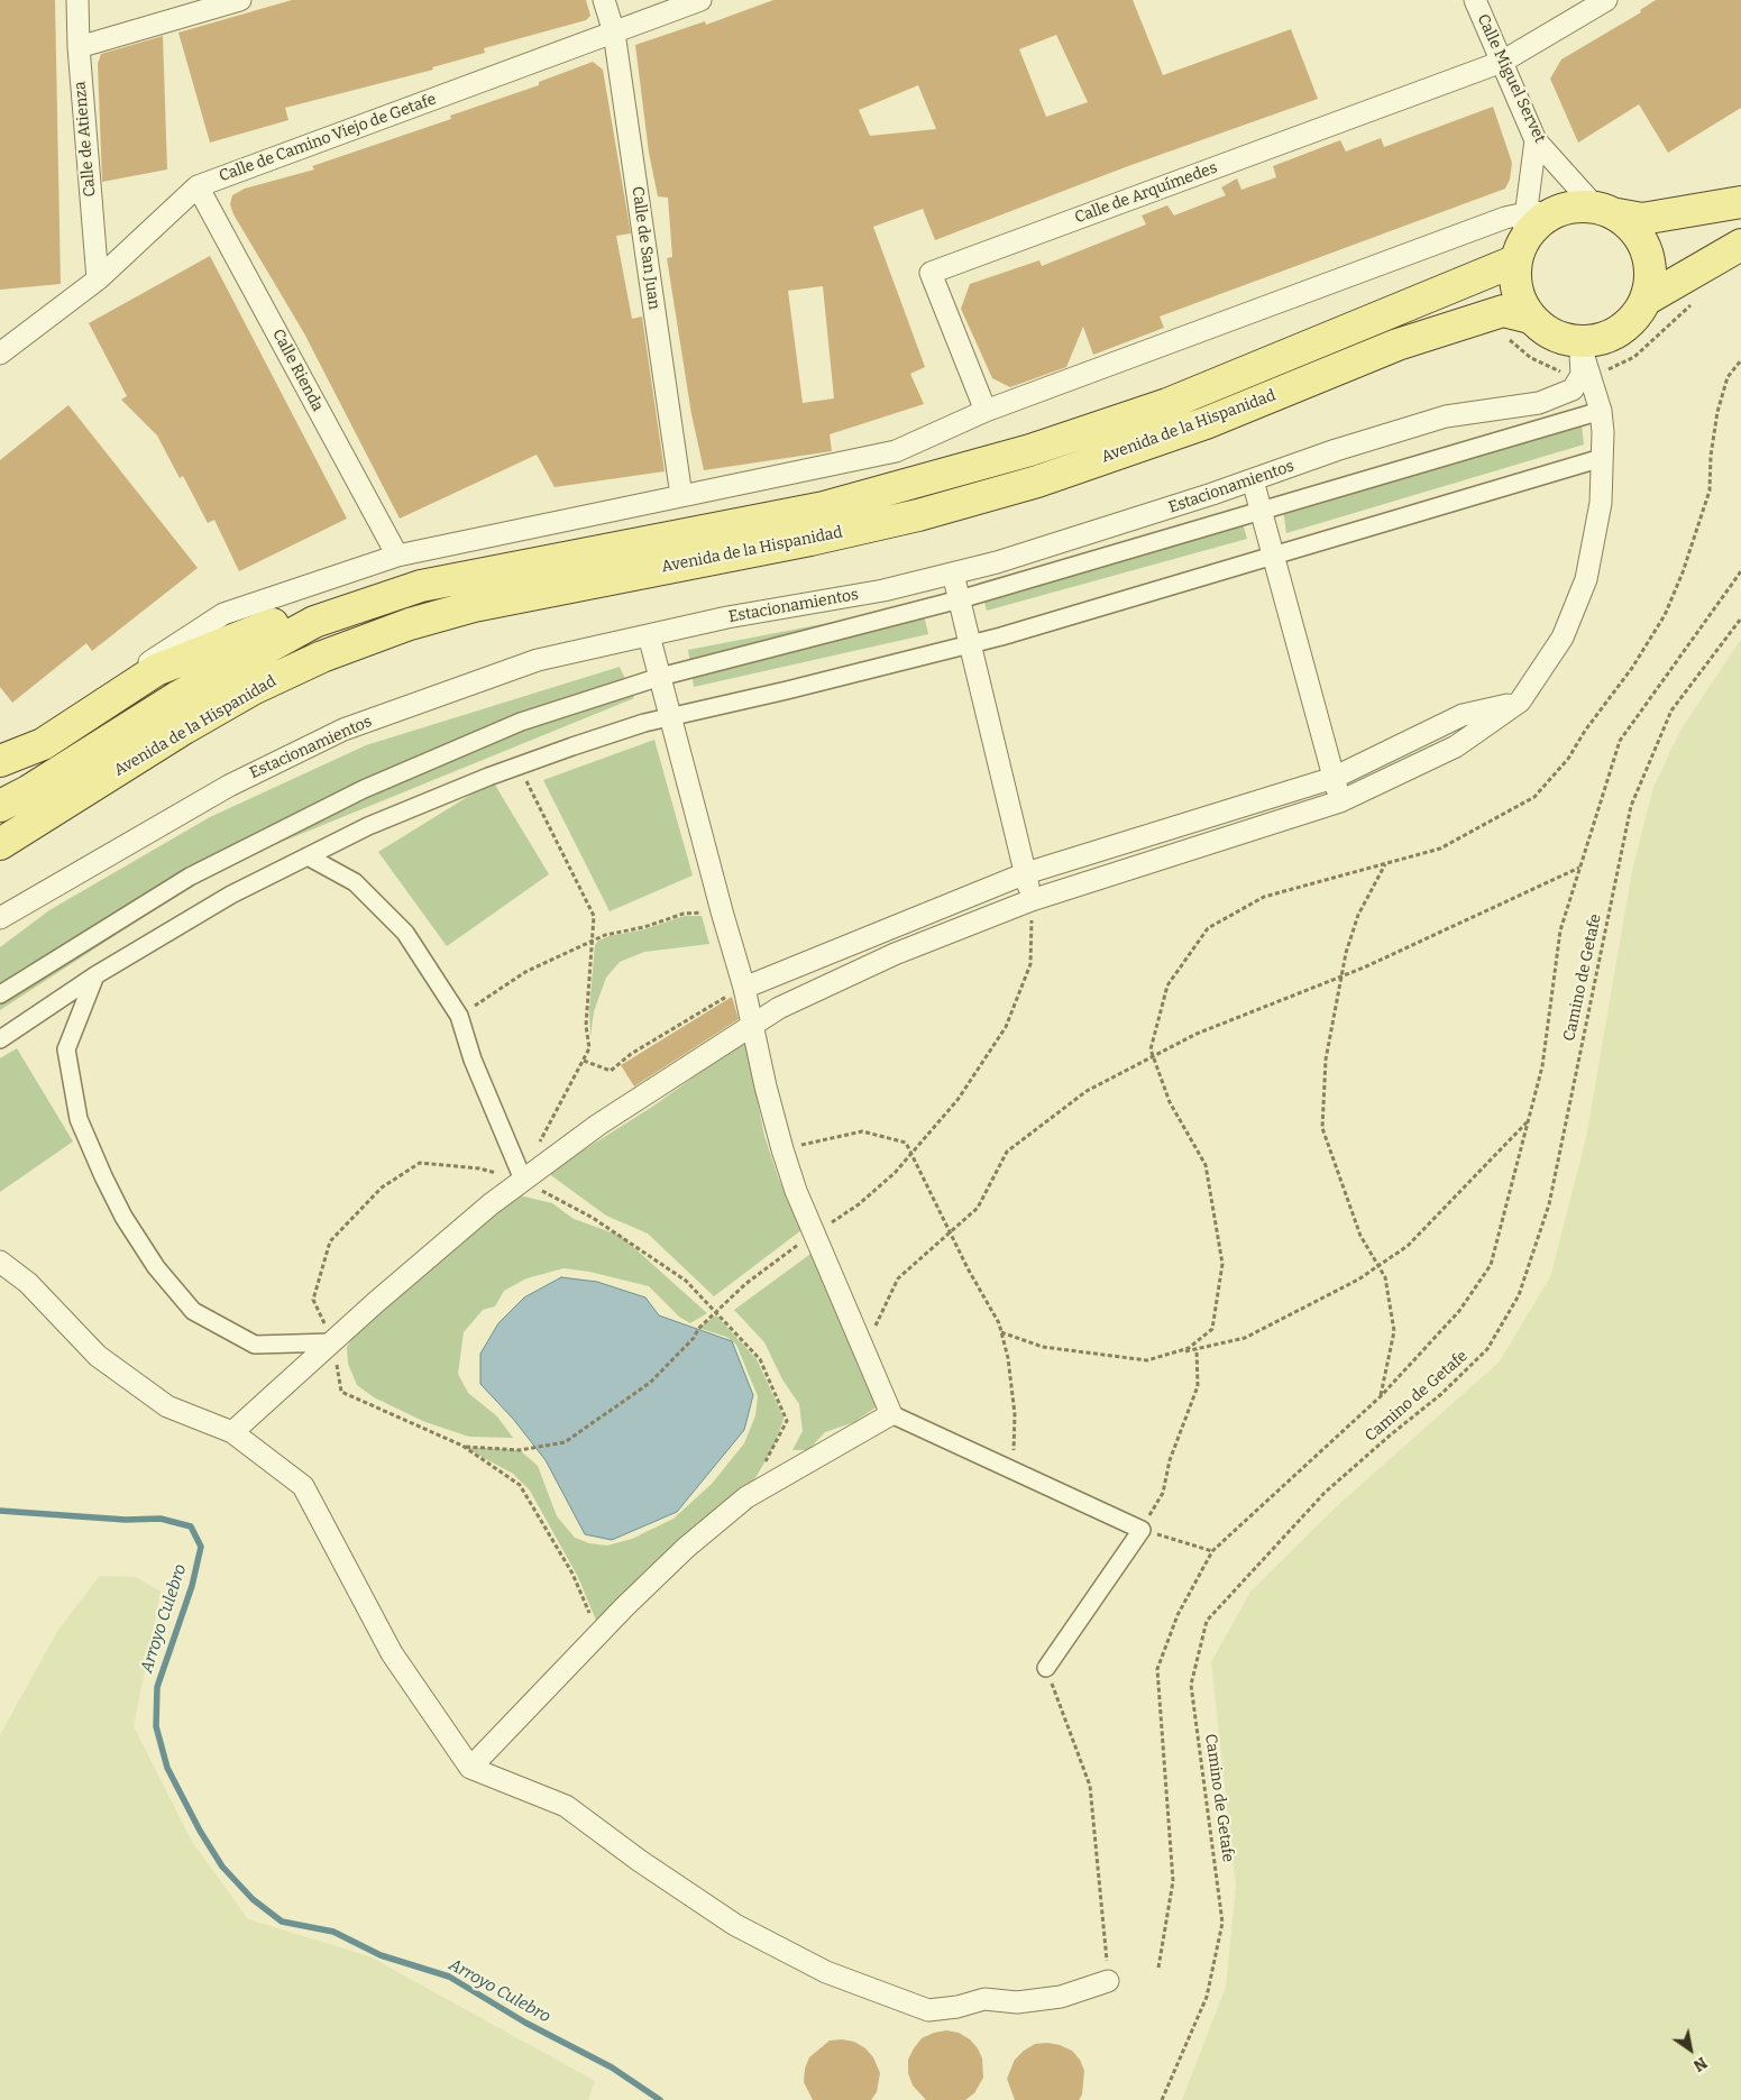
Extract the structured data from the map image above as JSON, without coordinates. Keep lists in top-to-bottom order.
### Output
{
  "streets": {
    "main road": ["Avenida de la Hispanidad"],
    "street": [
      "Calle Miguel Servet",
      "Calle de Camino Viejo de Getafe",
      "Calle de Atienza",
      "Calle de Arquímedes",
      "Calle de San Juan",
      "Calle Rienda",
      "Estacionamientos"
    ],
    "path": ["Camino de Getafe"]
  },
  "crossings": [
    ["Calle Miguel Servet", "Calle de Arquímedes"],
    ["Calle Miguel Servet", "Avenida de la Hispanidad"],
    ["Calle Miguel Servet", "Estacionamientos"],
    ["Calle de Camino Viejo de Getafe", "Calle de Atienza"],
    ["Calle de Camino Viejo de Getafe", "Calle de San Juan"],
    ["Calle de Camino Viejo de Getafe", "Calle Rienda"],
    ["Avenida de la Hispanidad", "Estacionamientos"]
  ],
  "water": ["Arroyo Culebro"],
  "north": "bottom right"
}
